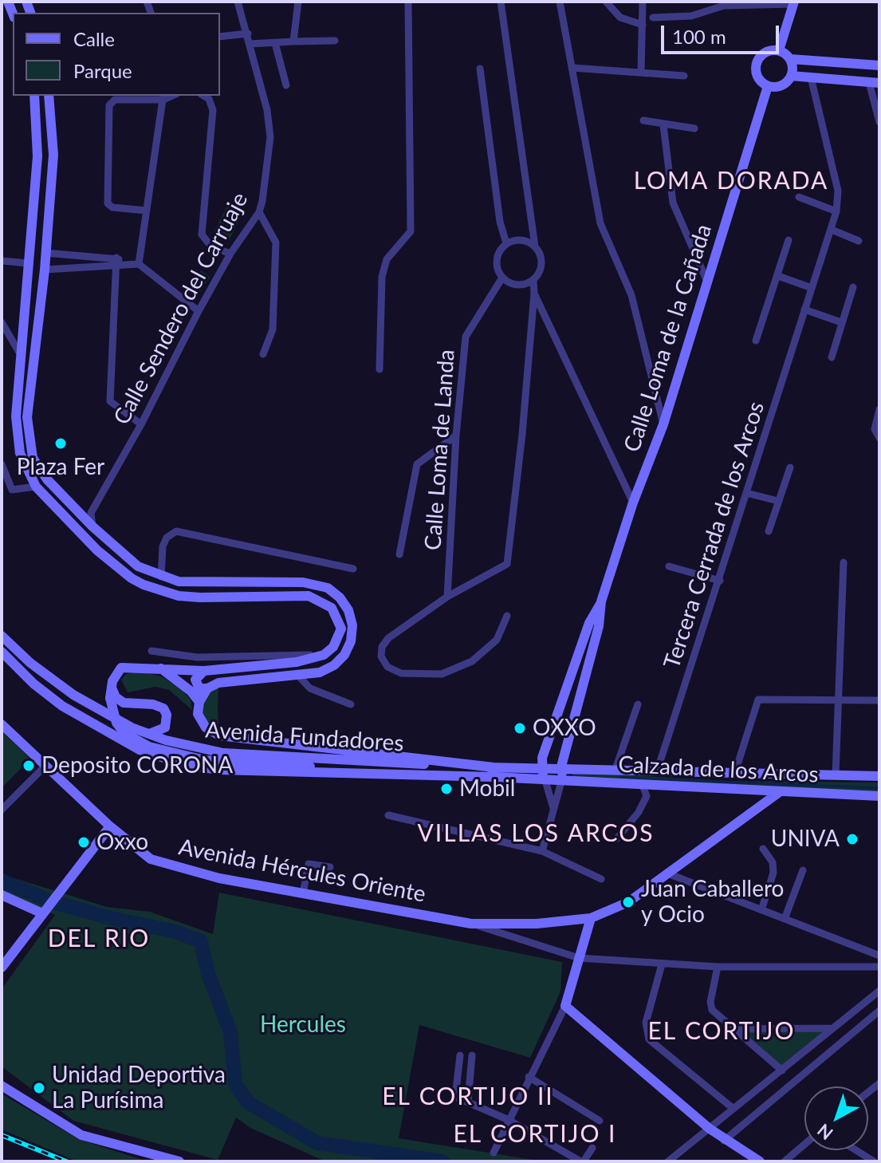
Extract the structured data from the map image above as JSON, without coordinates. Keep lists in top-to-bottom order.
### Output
{
  "streets": {
    "street": [
      "Calle Sendero del Carruaje",
      "Calle Loma de la Cañada",
      "Calle Loma de Landa",
      "Tercera Cerrada de los Arcos",
      "Avenida Fundadores",
      "Calzada de los Arcos",
      "Avenida Hércules Oriente"
    ]
  },
  "crossings": [
    ["Calle Loma de la Cañada", "Avenida Fundadores"],
    ["Calle Loma de la Cañada", "Calzada de los Arcos"],
    ["Tercera Cerrada de los Arcos", "Calzada de los Arcos"],
    ["Avenida Fundadores", "Calzada de los Arcos"],
    ["Calzada de los Arcos", "Avenida Hércules Oriente"]
  ],
  "districts": [
    "LOMA DORADA",
    "VILLAS LOS ARCOS",
    "DEL RIO",
    "EL CORTIJO",
    "EL CORTIJO II",
    "EL CORTIJO I"
  ],
  "parks": ["Hercules"],
  "places": [
    "Plaza Fer",
    "OXXO",
    "Deposito CORONA",
    "Mobil",
    "UNIVA",
    "Oxxo",
    "Juan Caballero y Ocio",
    "Unidad Deportiva La Purísima"
  ],
  "legend": ["Calle", "Parque"],
  "scale_bar": "100 m",
  "north": "bottom left"
}
